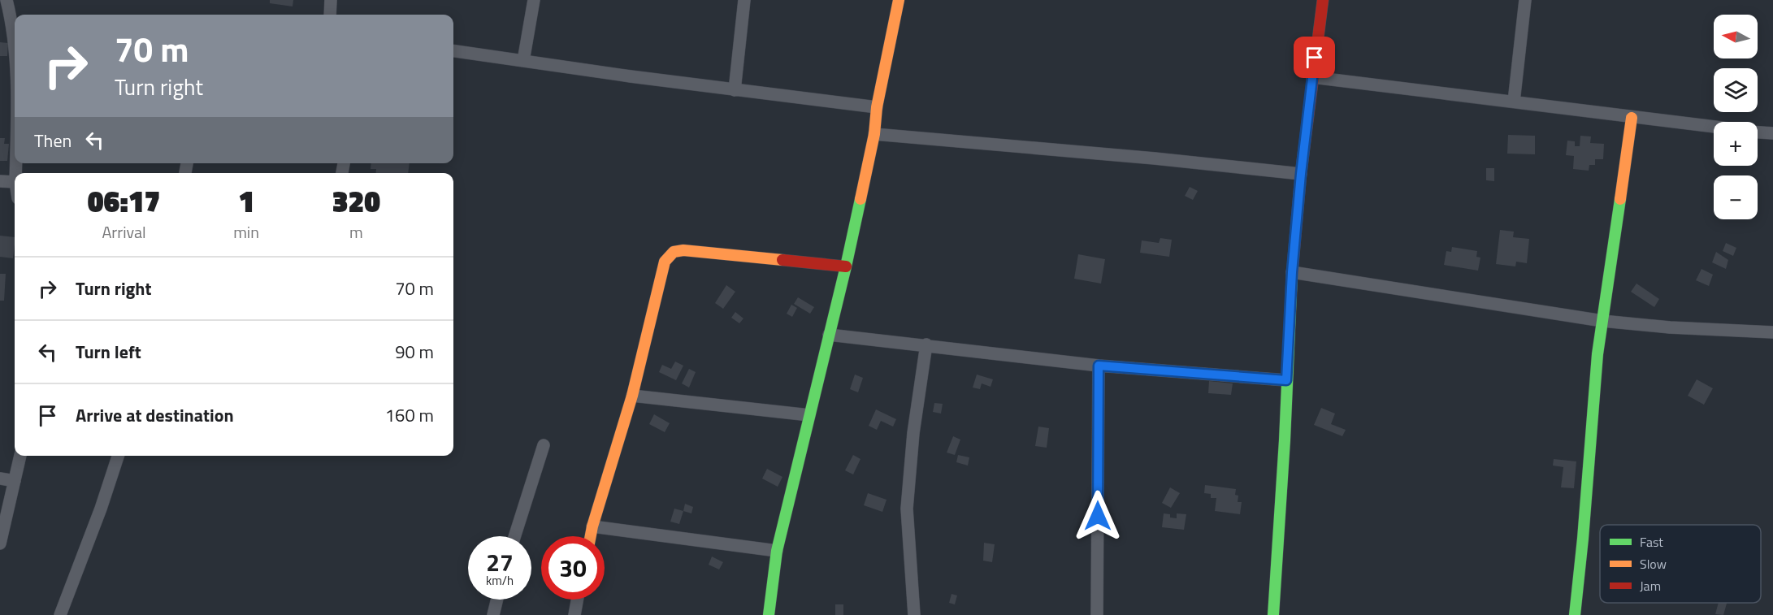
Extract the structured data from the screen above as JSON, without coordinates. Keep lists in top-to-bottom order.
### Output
{
  "legend": ["Fast", "Slow", "Jam"],
  "north": "left",
  "page": {
    "map_buttons": ["+", "−"],
    "turn": ["70 m", "Turn right"],
    "then": "Then",
    "eta": [
      "06:17",
      "Arrival",
      "1",
      "min",
      "320",
      "m"
    ],
    "list": [
      {
        "name": "Turn right",
        "value": "70 m"
      },
      {
        "name": "Turn left",
        "value": "90 m"
      },
      {
        "name": "Arrive at destination",
        "value": "160 m"
      }
    ],
    "speed": "27 km/h",
    "limit": "30"
  }
}
